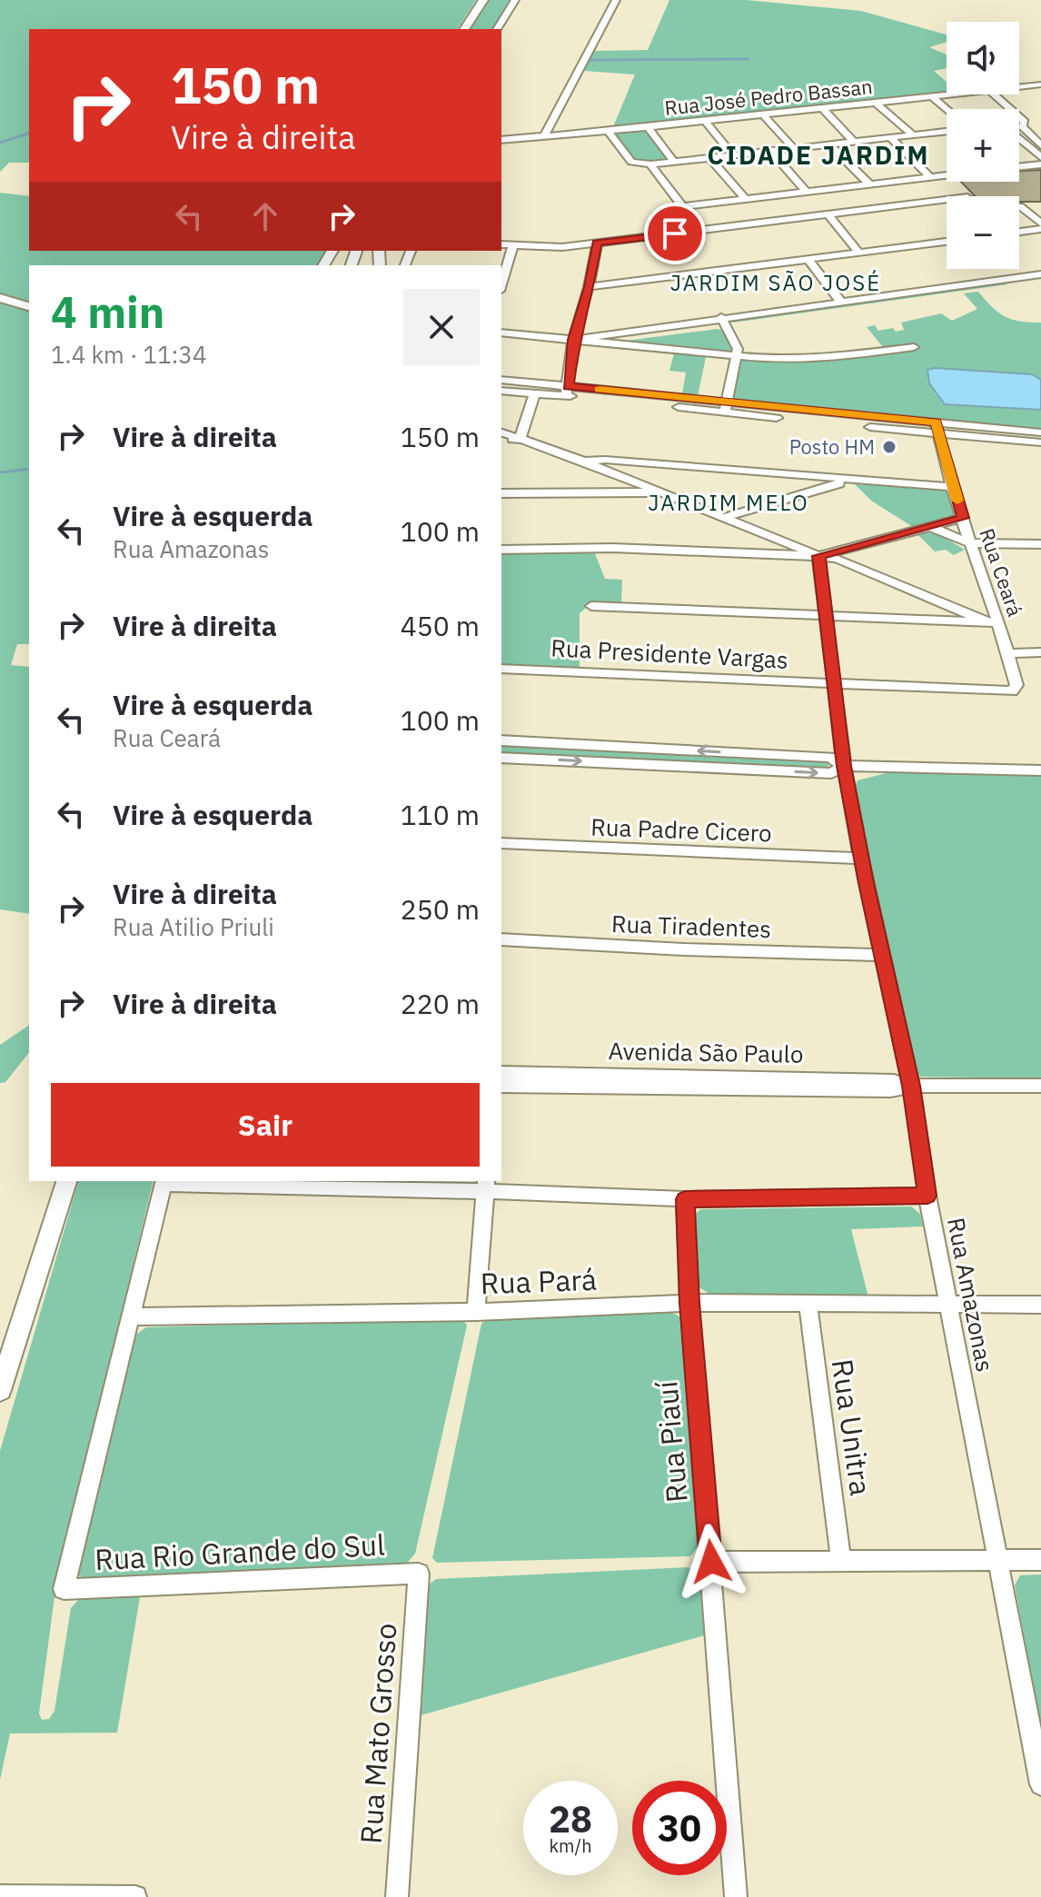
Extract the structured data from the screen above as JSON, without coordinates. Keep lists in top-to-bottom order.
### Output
{
  "streets": {
    "street": [
      "Rua José Pedro Bassan",
      "Rua Ceará",
      "Rua Presidente Vargas",
      "Rua Padre Cicero",
      "Rua Tiradentes",
      "Avenida São Paulo",
      "Rua Pará",
      "Rua Amazonas",
      "Rua Unitra",
      "Rua Piauí",
      "Rua Rio Grande do Sul",
      "Rua Mato Grosso"
    ]
  },
  "crossings": [
    ["Rua Ceará", "Rua Presidente Vargas"],
    ["Rua Presidente Vargas", "Rua Amazonas"],
    ["Rua Padre Cicero", "Rua Amazonas"],
    ["Rua Tiradentes", "Rua Amazonas"],
    ["Avenida São Paulo", "Rua Amazonas"],
    ["Rua Pará", "Rua Amazonas"],
    ["Rua Pará", "Rua Unitra"],
    ["Rua Pará", "Rua Piauí"],
    ["Rua Pará", "Rua Rio Grande do Sul"],
    ["Rua Rio Grande do Sul", "Rua Mato Grosso"]
  ],
  "districts": ["CIDADE JARDIM", "JARDIM SÃO JOSÉ", "JARDIM MELO"],
  "places": ["Posto HM"],
  "page": {
    "map_buttons": ["+", "−"],
    "turn": ["150 m", "Vire à direita"],
    "heading": ["4 min", "1.4 km · 11:34"],
    "list": [
      {
        "name": "Vire à direita",
        "value": "150 m"
      },
      {
        "name": "Vire à esquerda",
        "note": "Rua Amazonas",
        "value": "100 m"
      },
      {
        "name": "Vire à direita",
        "value": "450 m"
      },
      {
        "name": "Vire à esquerda",
        "note": "Rua Ceará",
        "value": "100 m"
      },
      {
        "name": "Vire à esquerda",
        "value": "110 m"
      },
      {
        "name": "Vire à direita",
        "note": "Rua Atilio Priuli",
        "value": "250 m"
      },
      {
        "name": "Vire à direita",
        "value": "220 m"
      }
    ],
    "buttons": "Sair",
    "speed": "28 km/h",
    "limit": "30"
  }
}
